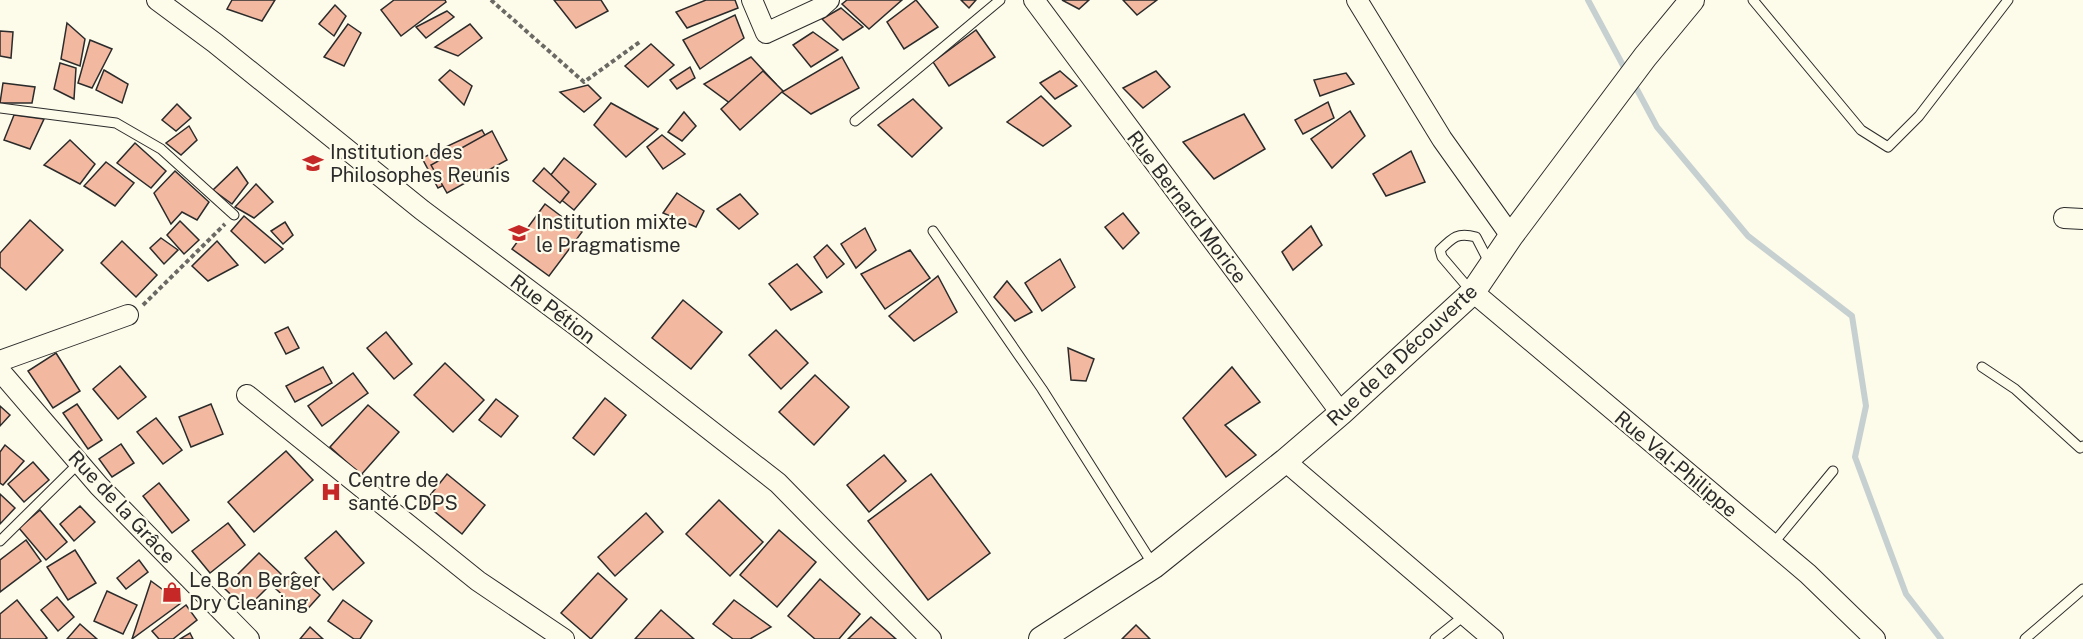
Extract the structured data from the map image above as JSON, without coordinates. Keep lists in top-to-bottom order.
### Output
{
  "streets": {
    "street": [
      "Rue Bernard Morice",
      "Rue Pétion",
      "Rue de la Découverte",
      "Rue Val-Philippe",
      "Rue de la Grâce"
    ]
  },
  "crossings": [
    ["Rue Bernard Morice", "Rue de la Découverte"],
    ["Rue de la Découverte", "Rue Val-Philippe"]
  ],
  "places": {
    "school or university": ["Institution des Philosophes Reunis", "Institution mixte le Pragmatisme"],
    "hospital": ["Centre de santé CDPS"],
    "shop": ["Le Bon Berger Dry Cleaning"]
  }
}
